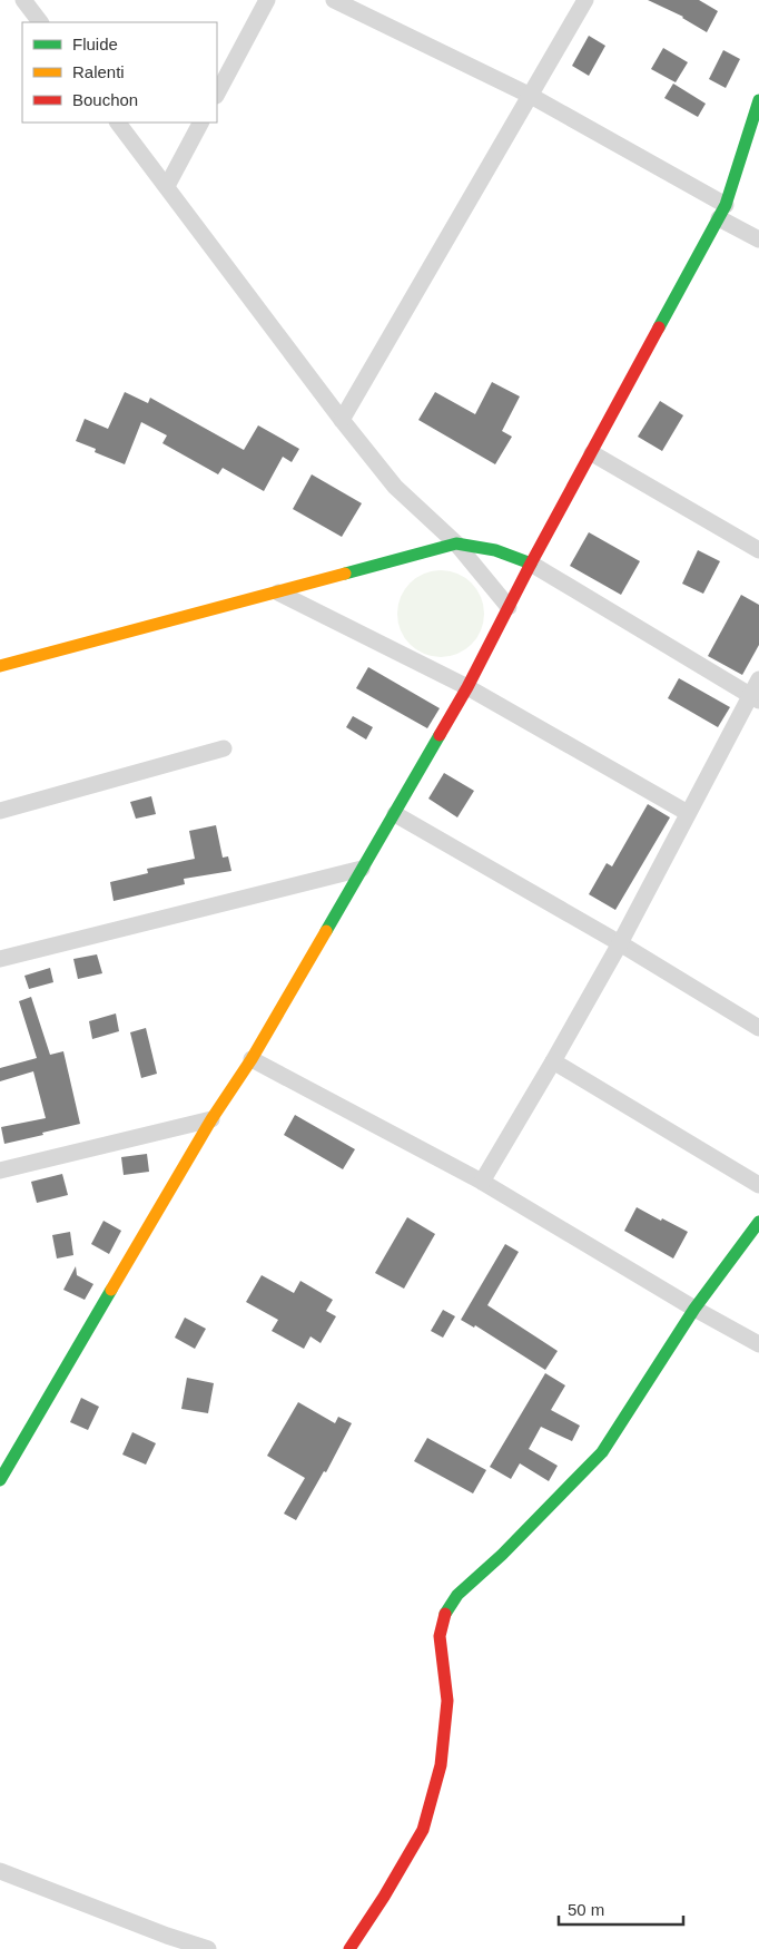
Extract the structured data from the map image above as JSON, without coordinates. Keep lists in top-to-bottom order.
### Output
{
  "legend": ["Fluide", "Ralenti", "Bouchon"],
  "scale_bar": "50 m"
}
